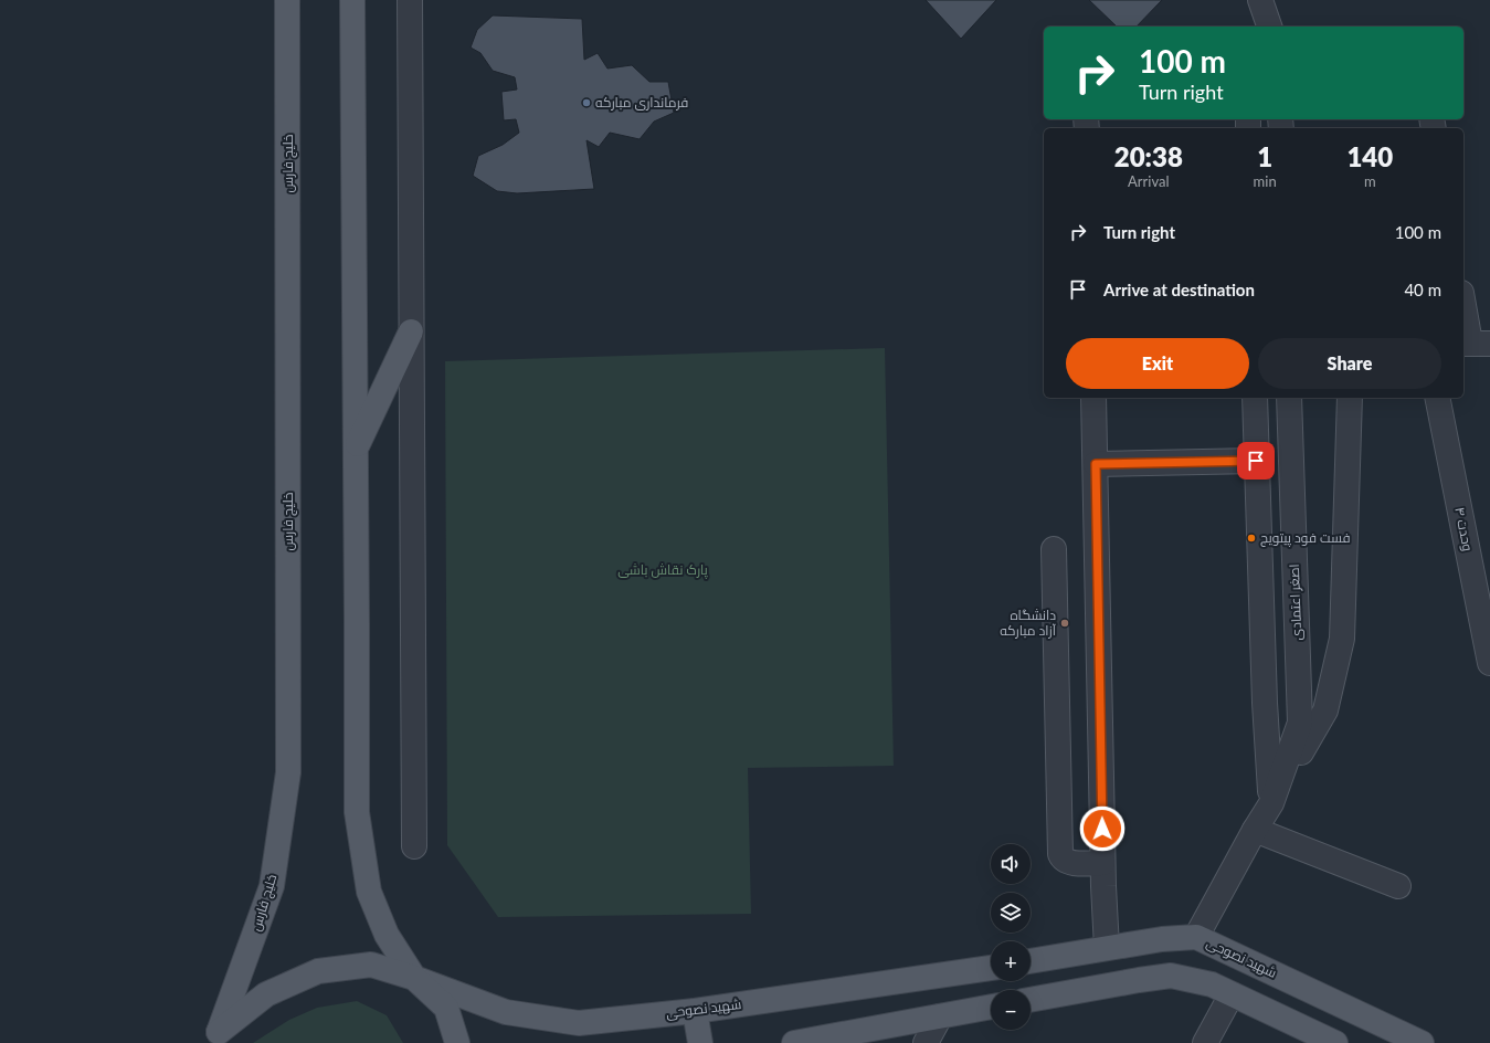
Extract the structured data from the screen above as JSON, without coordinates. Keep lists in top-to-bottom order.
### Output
{
  "streets": {
    "main road": ["خلیج فارس", "شهید نصوحی"],
    "street": ["وحدت ۴", "اصغر اعتمادی"]
  },
  "crossings": [
    ["خلیج فارس", "شهید نصوحی"],
    ["اصغر اعتمادی", "شهید نصوحی"]
  ],
  "parks": ["پارک نقاش باشی"],
  "places": ["فرمانداری مبارکه", "فست فود پیتویچ", "دانشگاه آزاد مبارکه"],
  "page": {
    "turn": ["100 m", "Turn right"],
    "eta": [
      "20:38",
      "Arrival",
      "1",
      "min",
      "140",
      "m"
    ],
    "list": [
      {
        "name": "Turn right",
        "value": "100 m"
      },
      {
        "name": "Arrive at destination",
        "value": "40 m"
      }
    ],
    "buttons": ["Exit", "Share"],
    "map_buttons": ["+", "−"]
  }
}
